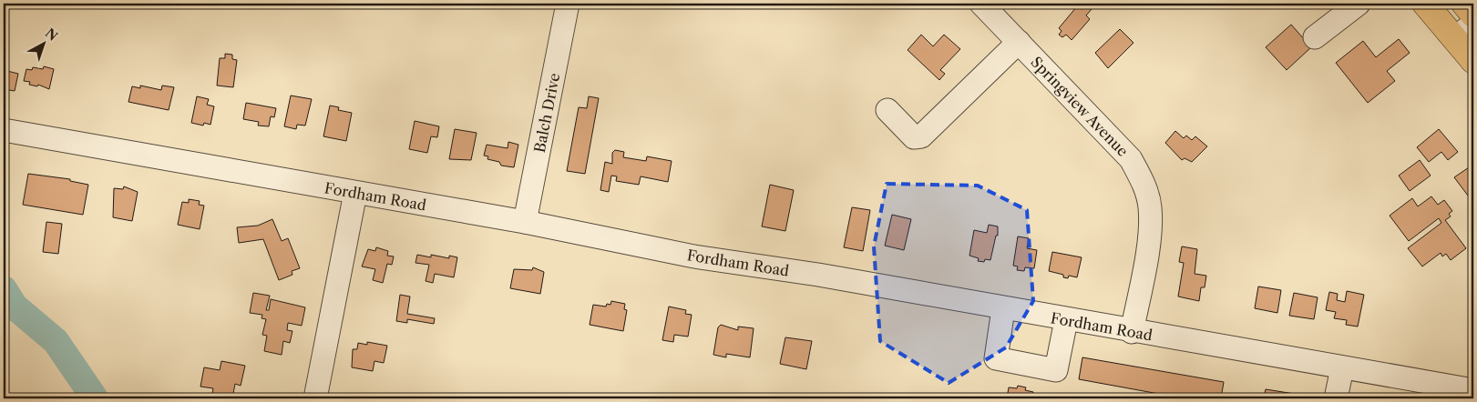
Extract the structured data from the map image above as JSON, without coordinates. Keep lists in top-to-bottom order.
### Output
{
  "streets": {
    "street": ["Springview Avenue", "Balch Drive", "Fordham Road"]
  },
  "crossings": [
    ["Springview Avenue", "Fordham Road"],
    ["Balch Drive", "Fordham Road"]
  ],
  "north": "top right"
}
